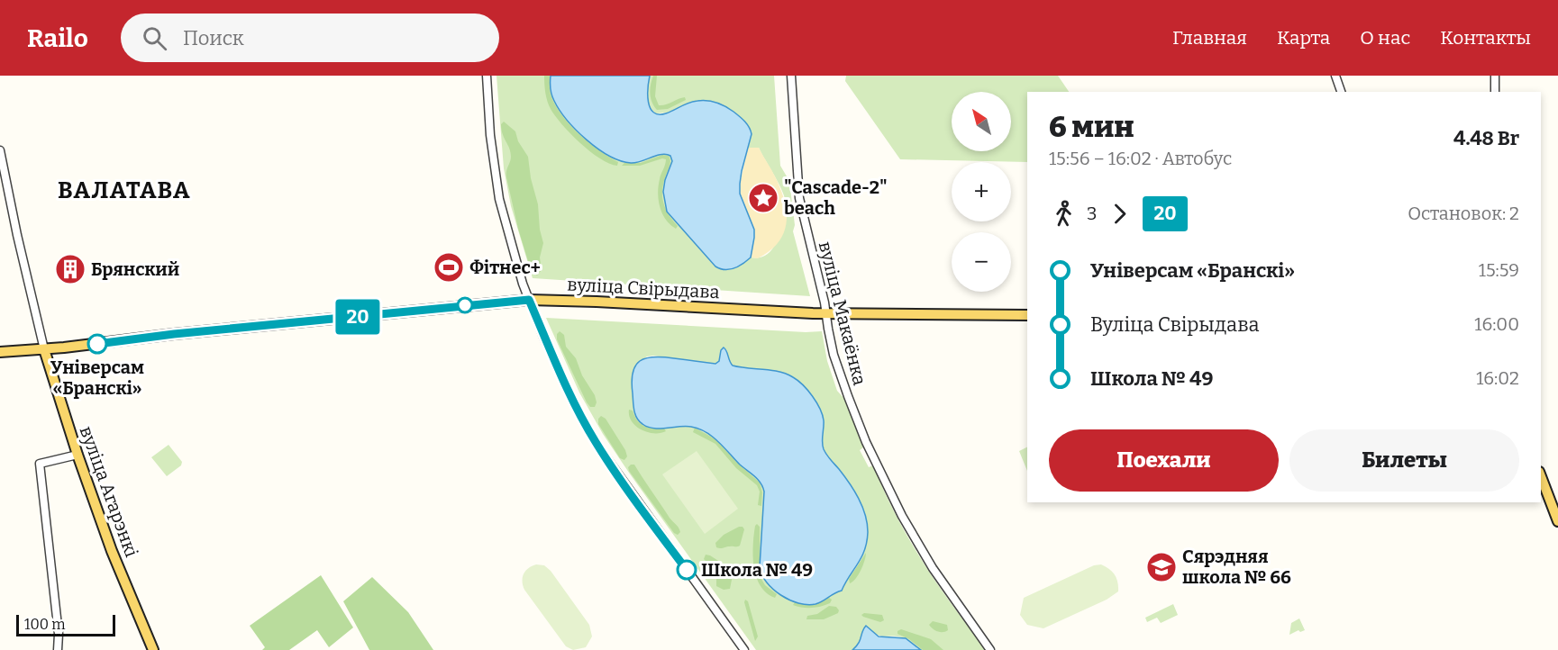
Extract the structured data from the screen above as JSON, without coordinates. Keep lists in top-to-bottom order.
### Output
{
  "streets": {
    "main road": ["вуліца Свірыдава", "вуліца Агарэнкі"],
    "street": ["вуліца Макаёнка"]
  },
  "crossings": [
    ["вуліца Свірыдава", "вуліца Макаёнка"],
    ["вуліца Свірыдава", "вуліца Агарэнкі"]
  ],
  "districts": ["ВАЛАТАВА"],
  "places": {
    "place": ["\"Cascade-2\" beach"],
    "sports": ["Фітнес+"],
    "building": ["Брянский"],
    "other": ["Універсам «Бранскі»", "Школа № 49"],
    "school or university": ["Сярэдняя школа № 66"]
  },
  "lines": ["bus line 20"],
  "scale_bar": "100 m",
  "north": "top left",
  "page": {
    "header": "Railo",
    "search": "Поиск",
    "nav": [
      "Главная",
      "Карта",
      "О нас",
      "Контакты"
    ],
    "on_map": "20",
    "map_buttons": ["+", "−"],
    "heading": ["6 мин", "15:56 – 16:02 · Автобус", "4.48 Br"],
    "legs": ["3", "20", "Остановок: 2"],
    "list": [
      {
        "name": "Універсам «Бранскі»",
        "value": "15:59"
      },
      {
        "name": "Вуліца Свірыдава",
        "value": "16:00"
      },
      {
        "name": "Школа № 49",
        "value": "16:02"
      }
    ],
    "buttons": ["Поехали", "Билеты"],
    "scale": "100 m"
  }
}
